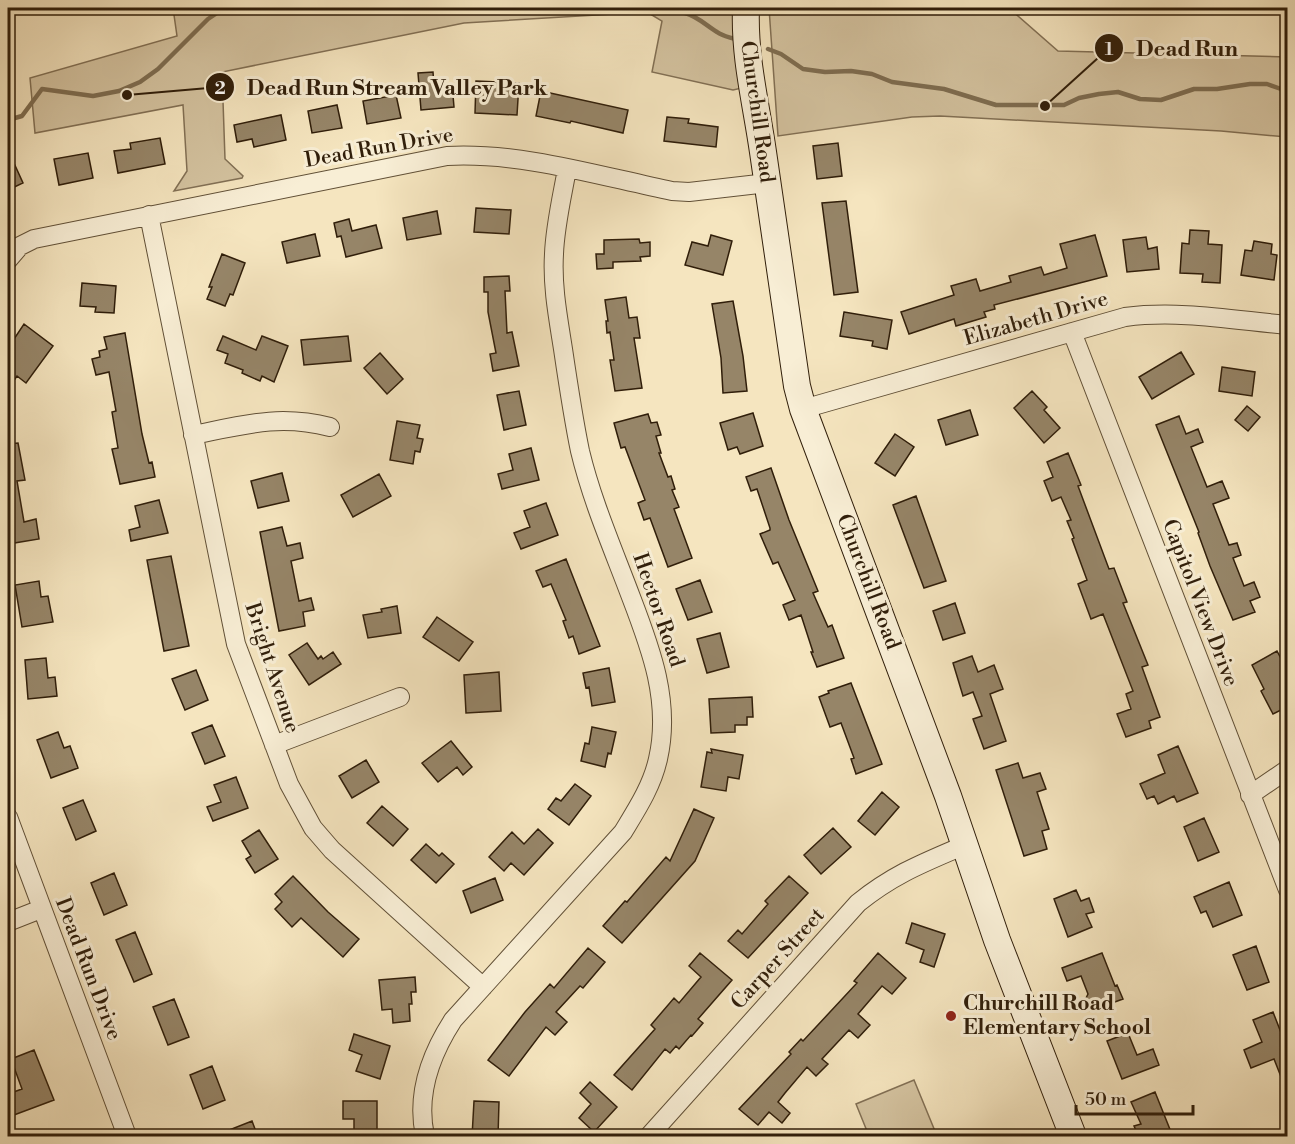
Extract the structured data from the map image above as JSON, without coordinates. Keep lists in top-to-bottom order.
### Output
{
  "streets": {
    "street": [
      "Churchill Road",
      "Dead Run Drive",
      "Elizabeth Drive",
      "Capitol View Drive",
      "Hector Road",
      "Bright Avenue",
      "Carper Street"
    ]
  },
  "crossings": [
    ["Churchill Road", "Dead Run Drive"],
    ["Churchill Road", "Elizabeth Drive"],
    ["Churchill Road", "Carper Street"],
    ["Dead Run Drive", "Hector Road"],
    ["Dead Run Drive", "Bright Avenue"],
    ["Elizabeth Drive", "Capitol View Drive"],
    ["Hector Road", "Bright Avenue"]
  ],
  "places": ["Dead Run Stream Valley Park", "Dead Run", "Churchill Road Elementary School"],
  "scale_bar": "50 m"
}
